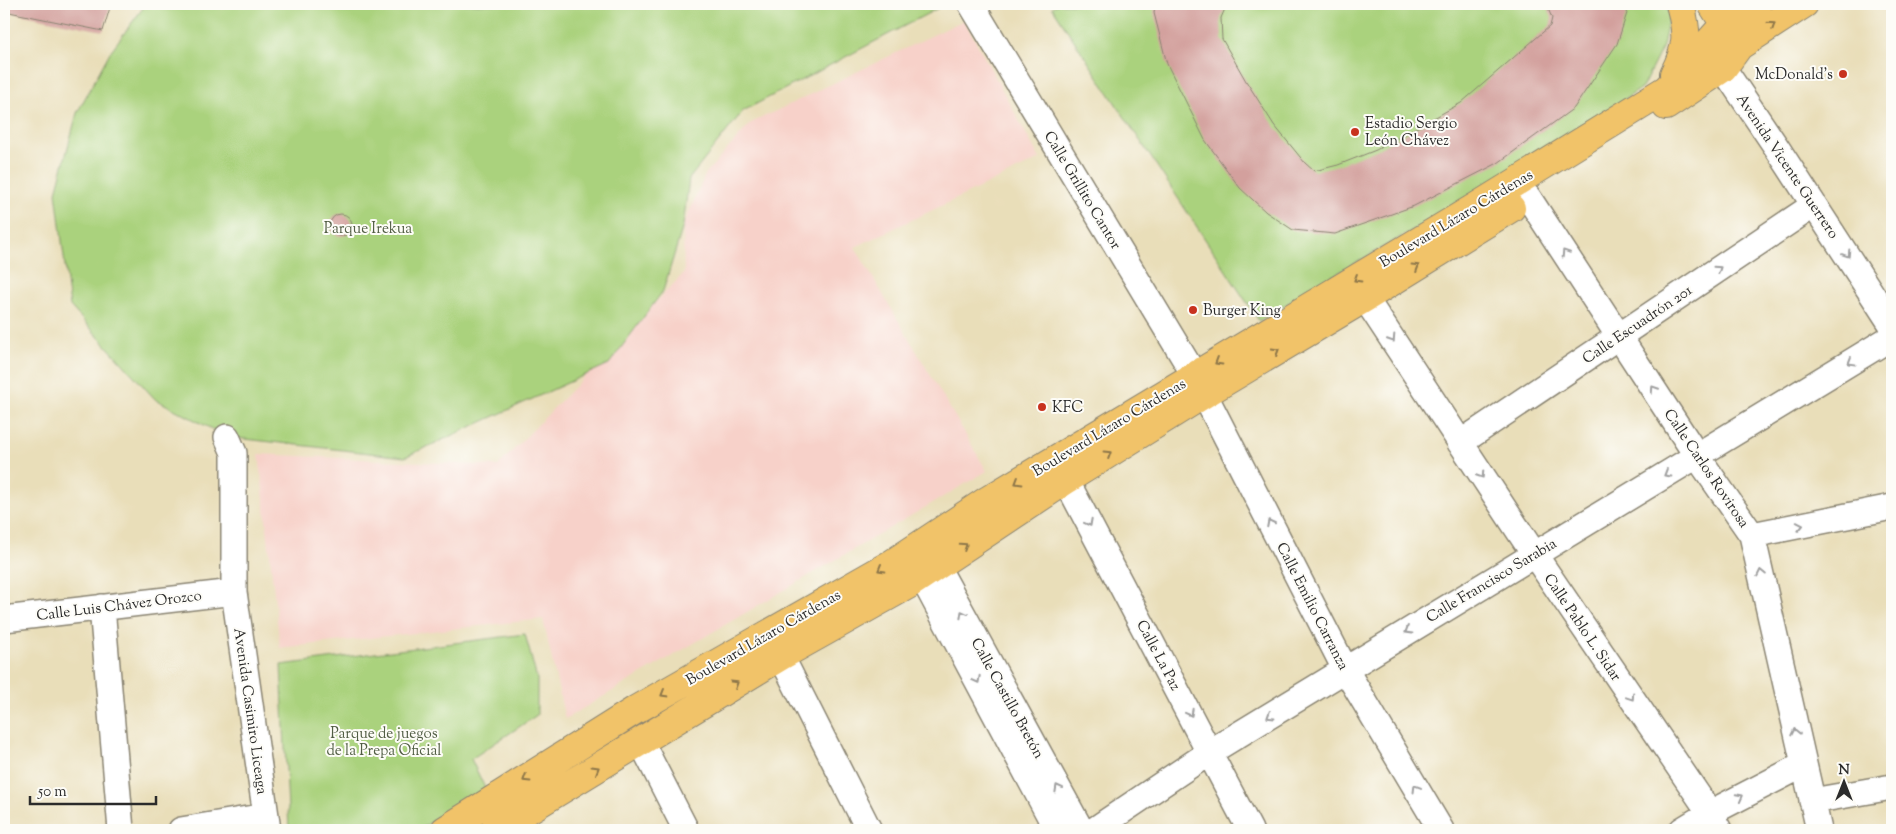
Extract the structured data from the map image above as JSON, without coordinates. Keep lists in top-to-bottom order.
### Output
{
  "streets": {
    "main road": ["Boulevard Lázaro Cárdenas"],
    "street": [
      "Avenida Vicente Guerrero",
      "Calle Grillito Cantor",
      "Calle Escuadrón 201",
      "Calle Carlos Rovirosa",
      "Calle Francisco Sarabia",
      "Calle Luis Chávez Orozco",
      "Calle Emilio Carranza",
      "Calle Pablo L. Sidar",
      "Calle La Paz",
      "Calle Castillo Bretón",
      "Avenida Casimiro Liceaga"
    ]
  },
  "crossings": [
    ["Avenida Vicente Guerrero", "Boulevard Lázaro Cárdenas"],
    ["Avenida Vicente Guerrero", "Calle Escuadrón 201"],
    ["Calle Grillito Cantor", "Boulevard Lázaro Cárdenas"],
    ["Calle Grillito Cantor", "Calle Emilio Carranza"],
    ["Boulevard Lázaro Cárdenas", "Calle Carlos Rovirosa"],
    ["Boulevard Lázaro Cárdenas", "Calle Emilio Carranza"],
    ["Boulevard Lázaro Cárdenas", "Calle Pablo L. Sidar"],
    ["Boulevard Lázaro Cárdenas", "Calle La Paz"],
    ["Boulevard Lázaro Cárdenas", "Calle Castillo Bretón"],
    ["Calle Escuadrón 201", "Calle Carlos Rovirosa"],
    ["Calle Escuadrón 201", "Calle Pablo L. Sidar"],
    ["Calle Carlos Rovirosa", "Calle Francisco Sarabia"],
    ["Calle Francisco Sarabia", "Calle Emilio Carranza"],
    ["Calle Francisco Sarabia", "Calle Pablo L. Sidar"],
    ["Calle Francisco Sarabia", "Calle La Paz"],
    ["Calle Luis Chávez Orozco", "Avenida Casimiro Liceaga"]
  ],
  "one_way": [
    "Avenida Vicente Guerrero",
    "Calle Escuadrón 201",
    "Calle Carlos Rovirosa",
    "Calle Francisco Sarabia",
    "Calle Emilio Carranza",
    "Calle Pablo L. Sidar",
    "Calle La Paz"
  ],
  "parks": ["Parque Irekua", "Parque de juegos de la Prepa Oficial"],
  "places": [
    "McDonald's",
    "Estadio Sergio León Chávez",
    "Burger King",
    "KFC"
  ],
  "scale_bar": "50 m",
  "north": "top"
}
